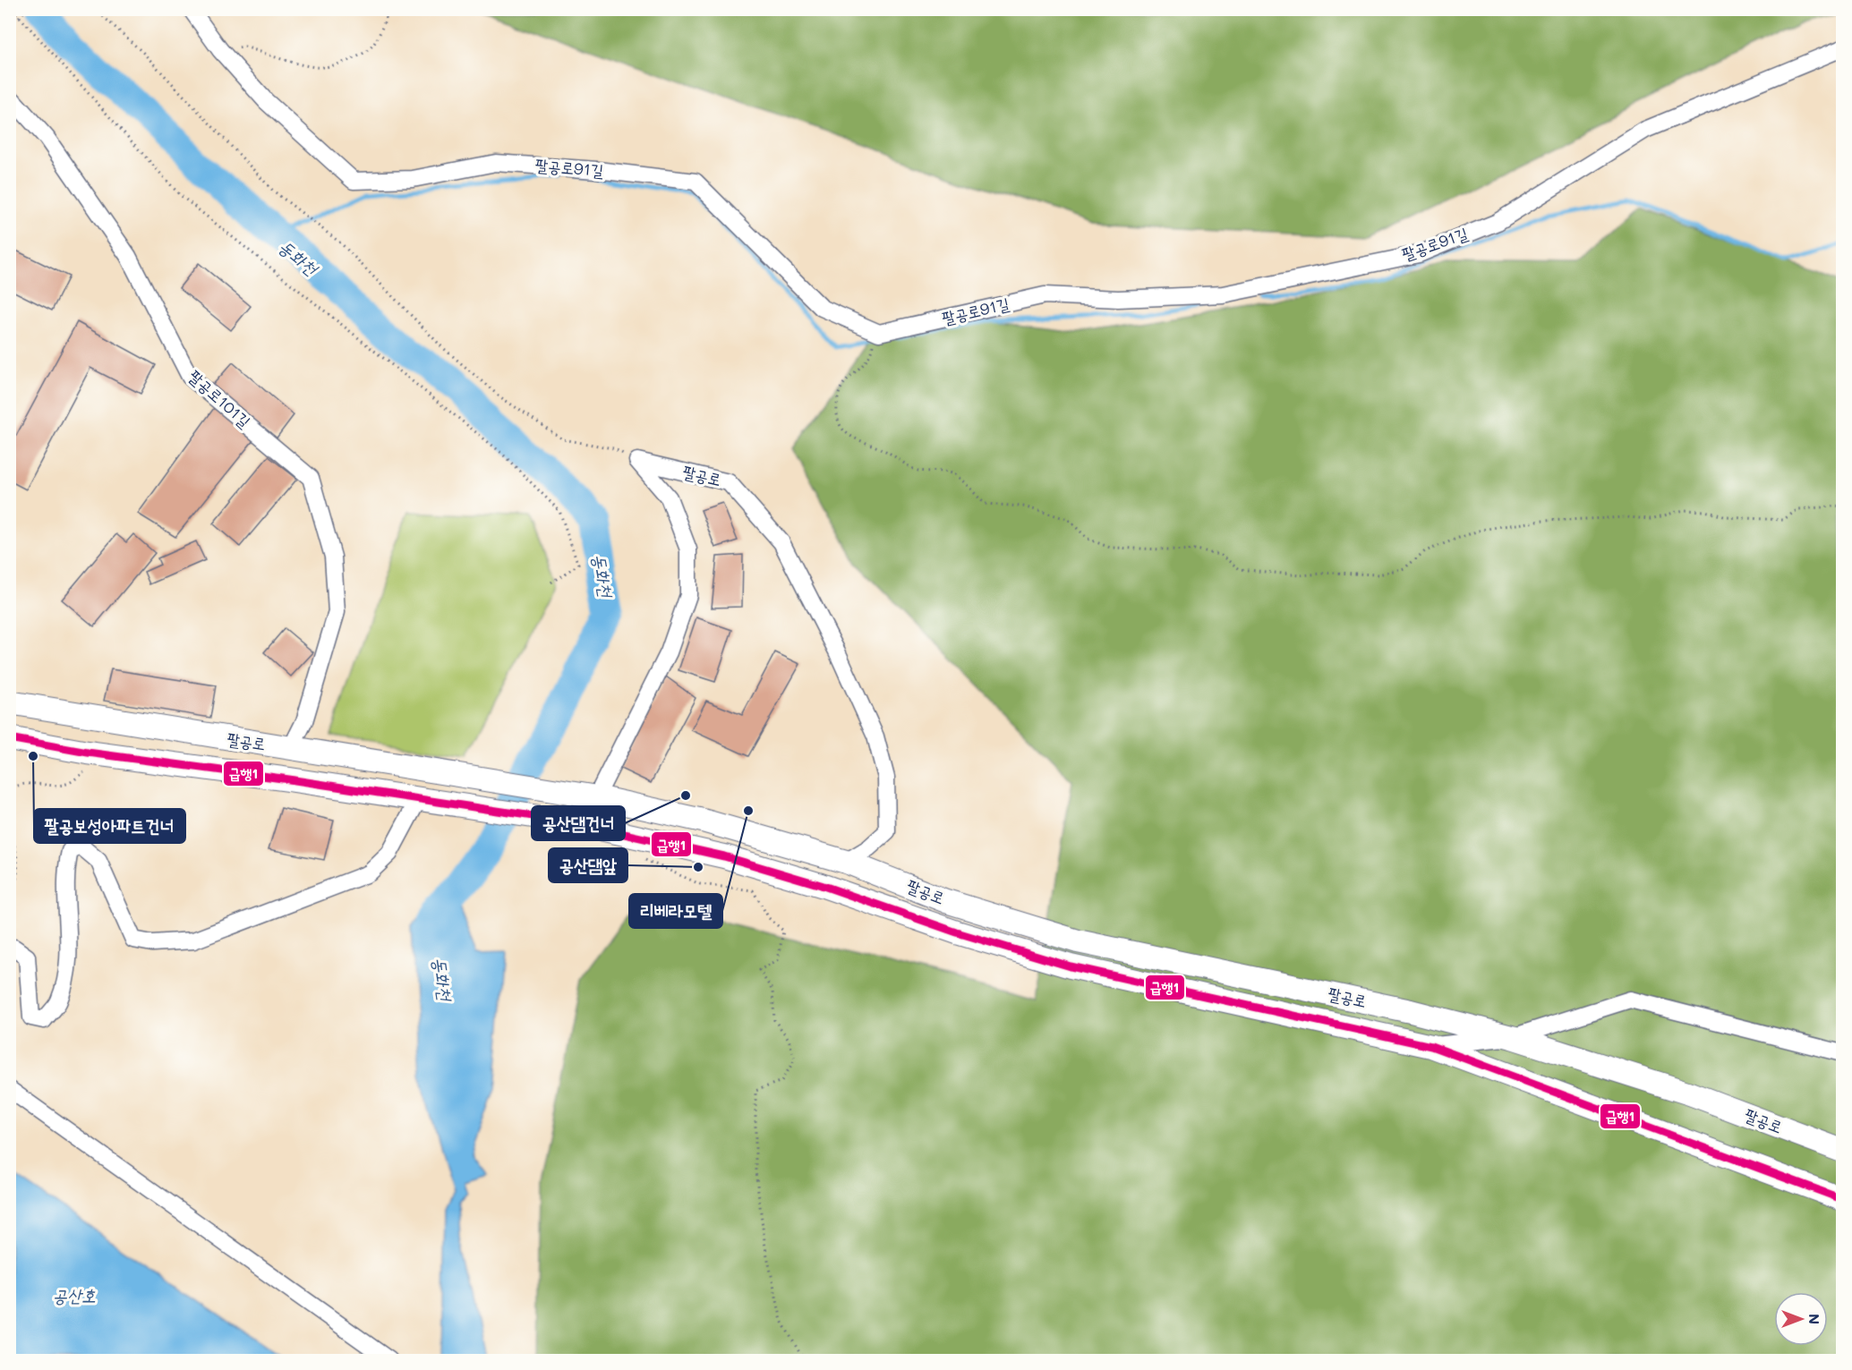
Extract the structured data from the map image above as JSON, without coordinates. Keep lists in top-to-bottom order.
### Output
{
  "streets": {
    "main road": ["팔공로"],
    "street": ["팔공로91길", "팔공로101길"]
  },
  "crossings": [
    ["팔공로101길", "팔공로"]
  ],
  "water": ["동화천", "공산호"],
  "places": [
    "팔공보성아파트건너",
    "공산댐건너",
    "리베라모텔",
    "공산댐앞"
  ],
  "lines": ["transit line 급행1"],
  "north": "right"
}
